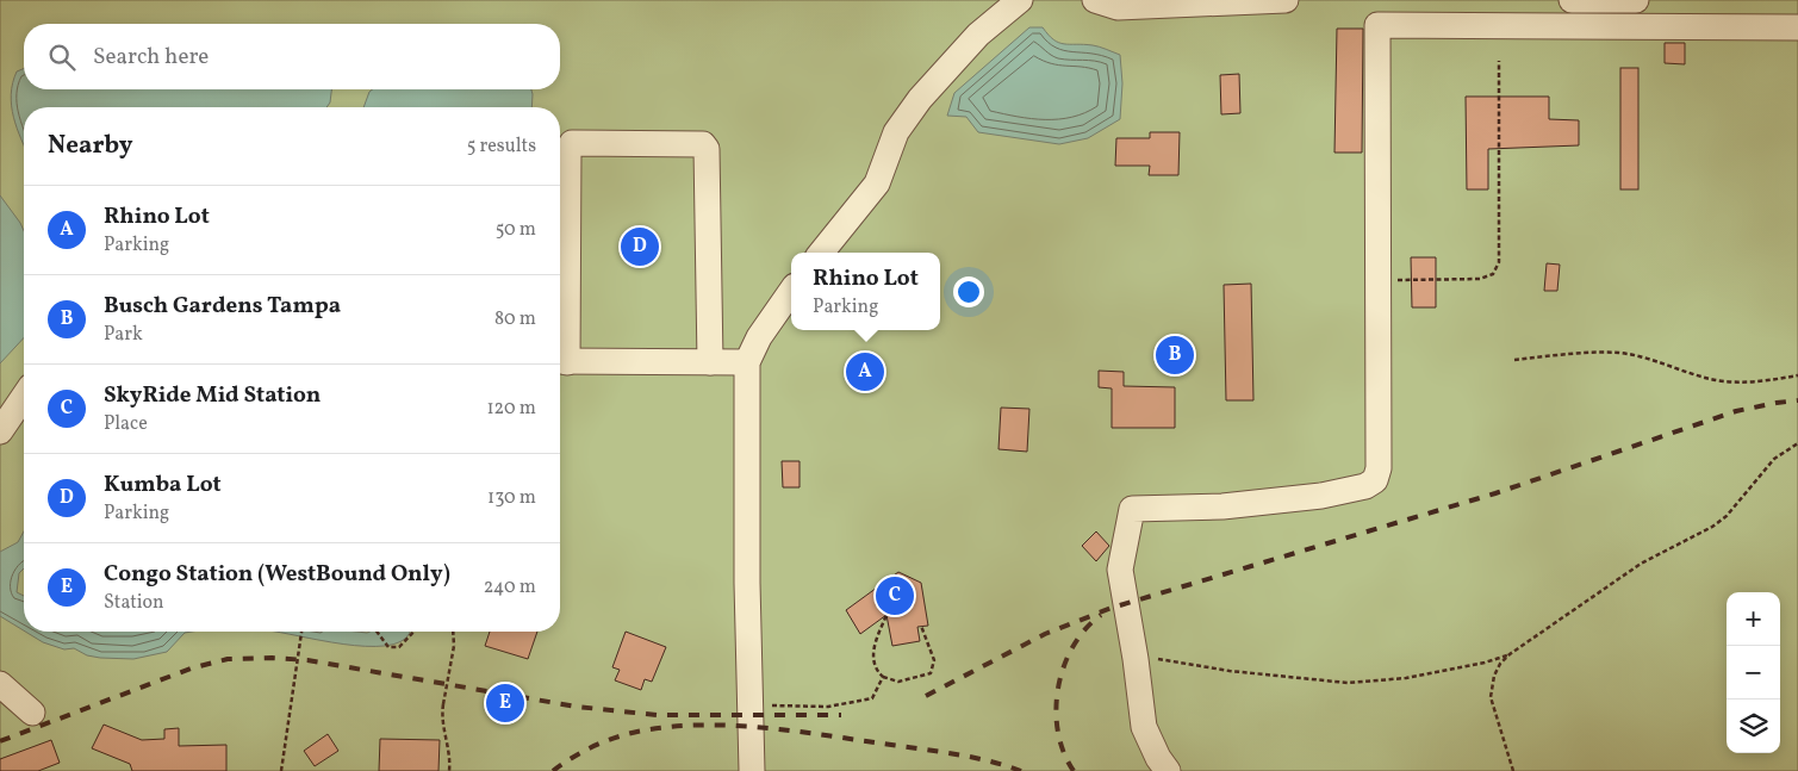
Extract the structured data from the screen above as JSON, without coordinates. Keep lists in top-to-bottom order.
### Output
{
  "page": {
    "search": "Search here",
    "heading": ["Nearby", "5 results"],
    "list": [
      {
        "mark": "A",
        "name": "Rhino Lot",
        "note": "Parking",
        "value": "50 m"
      },
      {
        "mark": "B",
        "name": "Busch Gardens Tampa",
        "note": "Park",
        "value": "80 m"
      },
      {
        "mark": "C",
        "name": "SkyRide Mid Station",
        "note": "Place",
        "value": "120 m"
      },
      {
        "mark": "D",
        "name": "Kumba Lot",
        "note": "Parking",
        "value": "130 m"
      },
      {
        "mark": "E",
        "name": "Congo Station (WestBound Only)",
        "note": "Station",
        "value": "240 m"
      }
    ],
    "pins": [
      "D",
      "B",
      "A",
      "C",
      "E"
    ],
    "popup": ["Rhino Lot", "Parking"],
    "map_buttons": ["+", "−"]
  }
}
